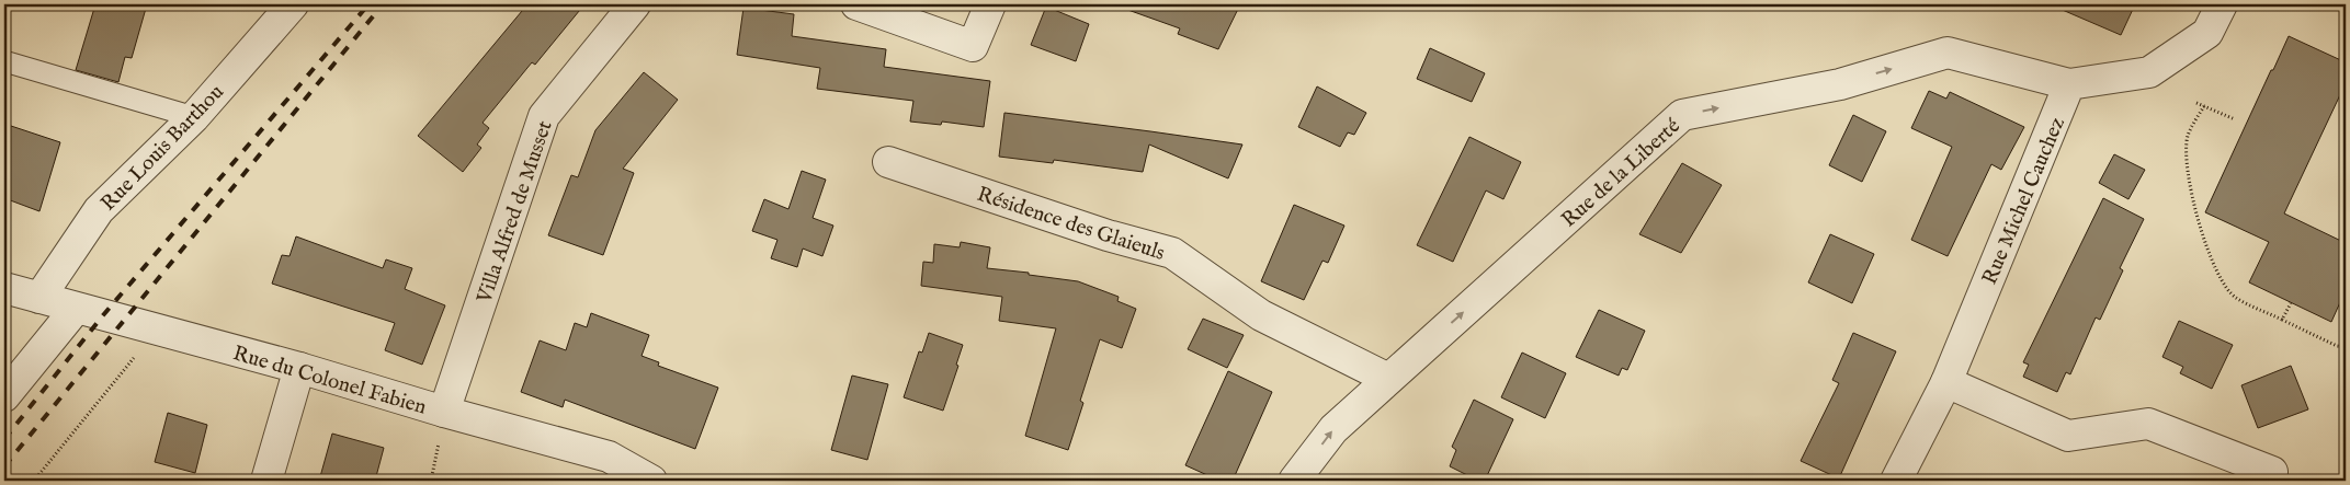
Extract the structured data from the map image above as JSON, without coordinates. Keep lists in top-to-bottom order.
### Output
{
  "streets": {
    "street": [
      "Rue Louis Barthou",
      "Rue de la Liberté",
      "Rue Michel Cauchez",
      "Villa Alfred de Musset",
      "Résidence des Glaieuls",
      "Rue du Colonel Fabien"
    ]
  },
  "crossings": [
    ["Rue Louis Barthou", "Rue du Colonel Fabien"],
    ["Rue de la Liberté", "Rue Michel Cauchez"],
    ["Rue de la Liberté", "Résidence des Glaieuls"],
    ["Villa Alfred de Musset", "Rue du Colonel Fabien"]
  ],
  "one_way": ["Rue de la Liberté"]
}
